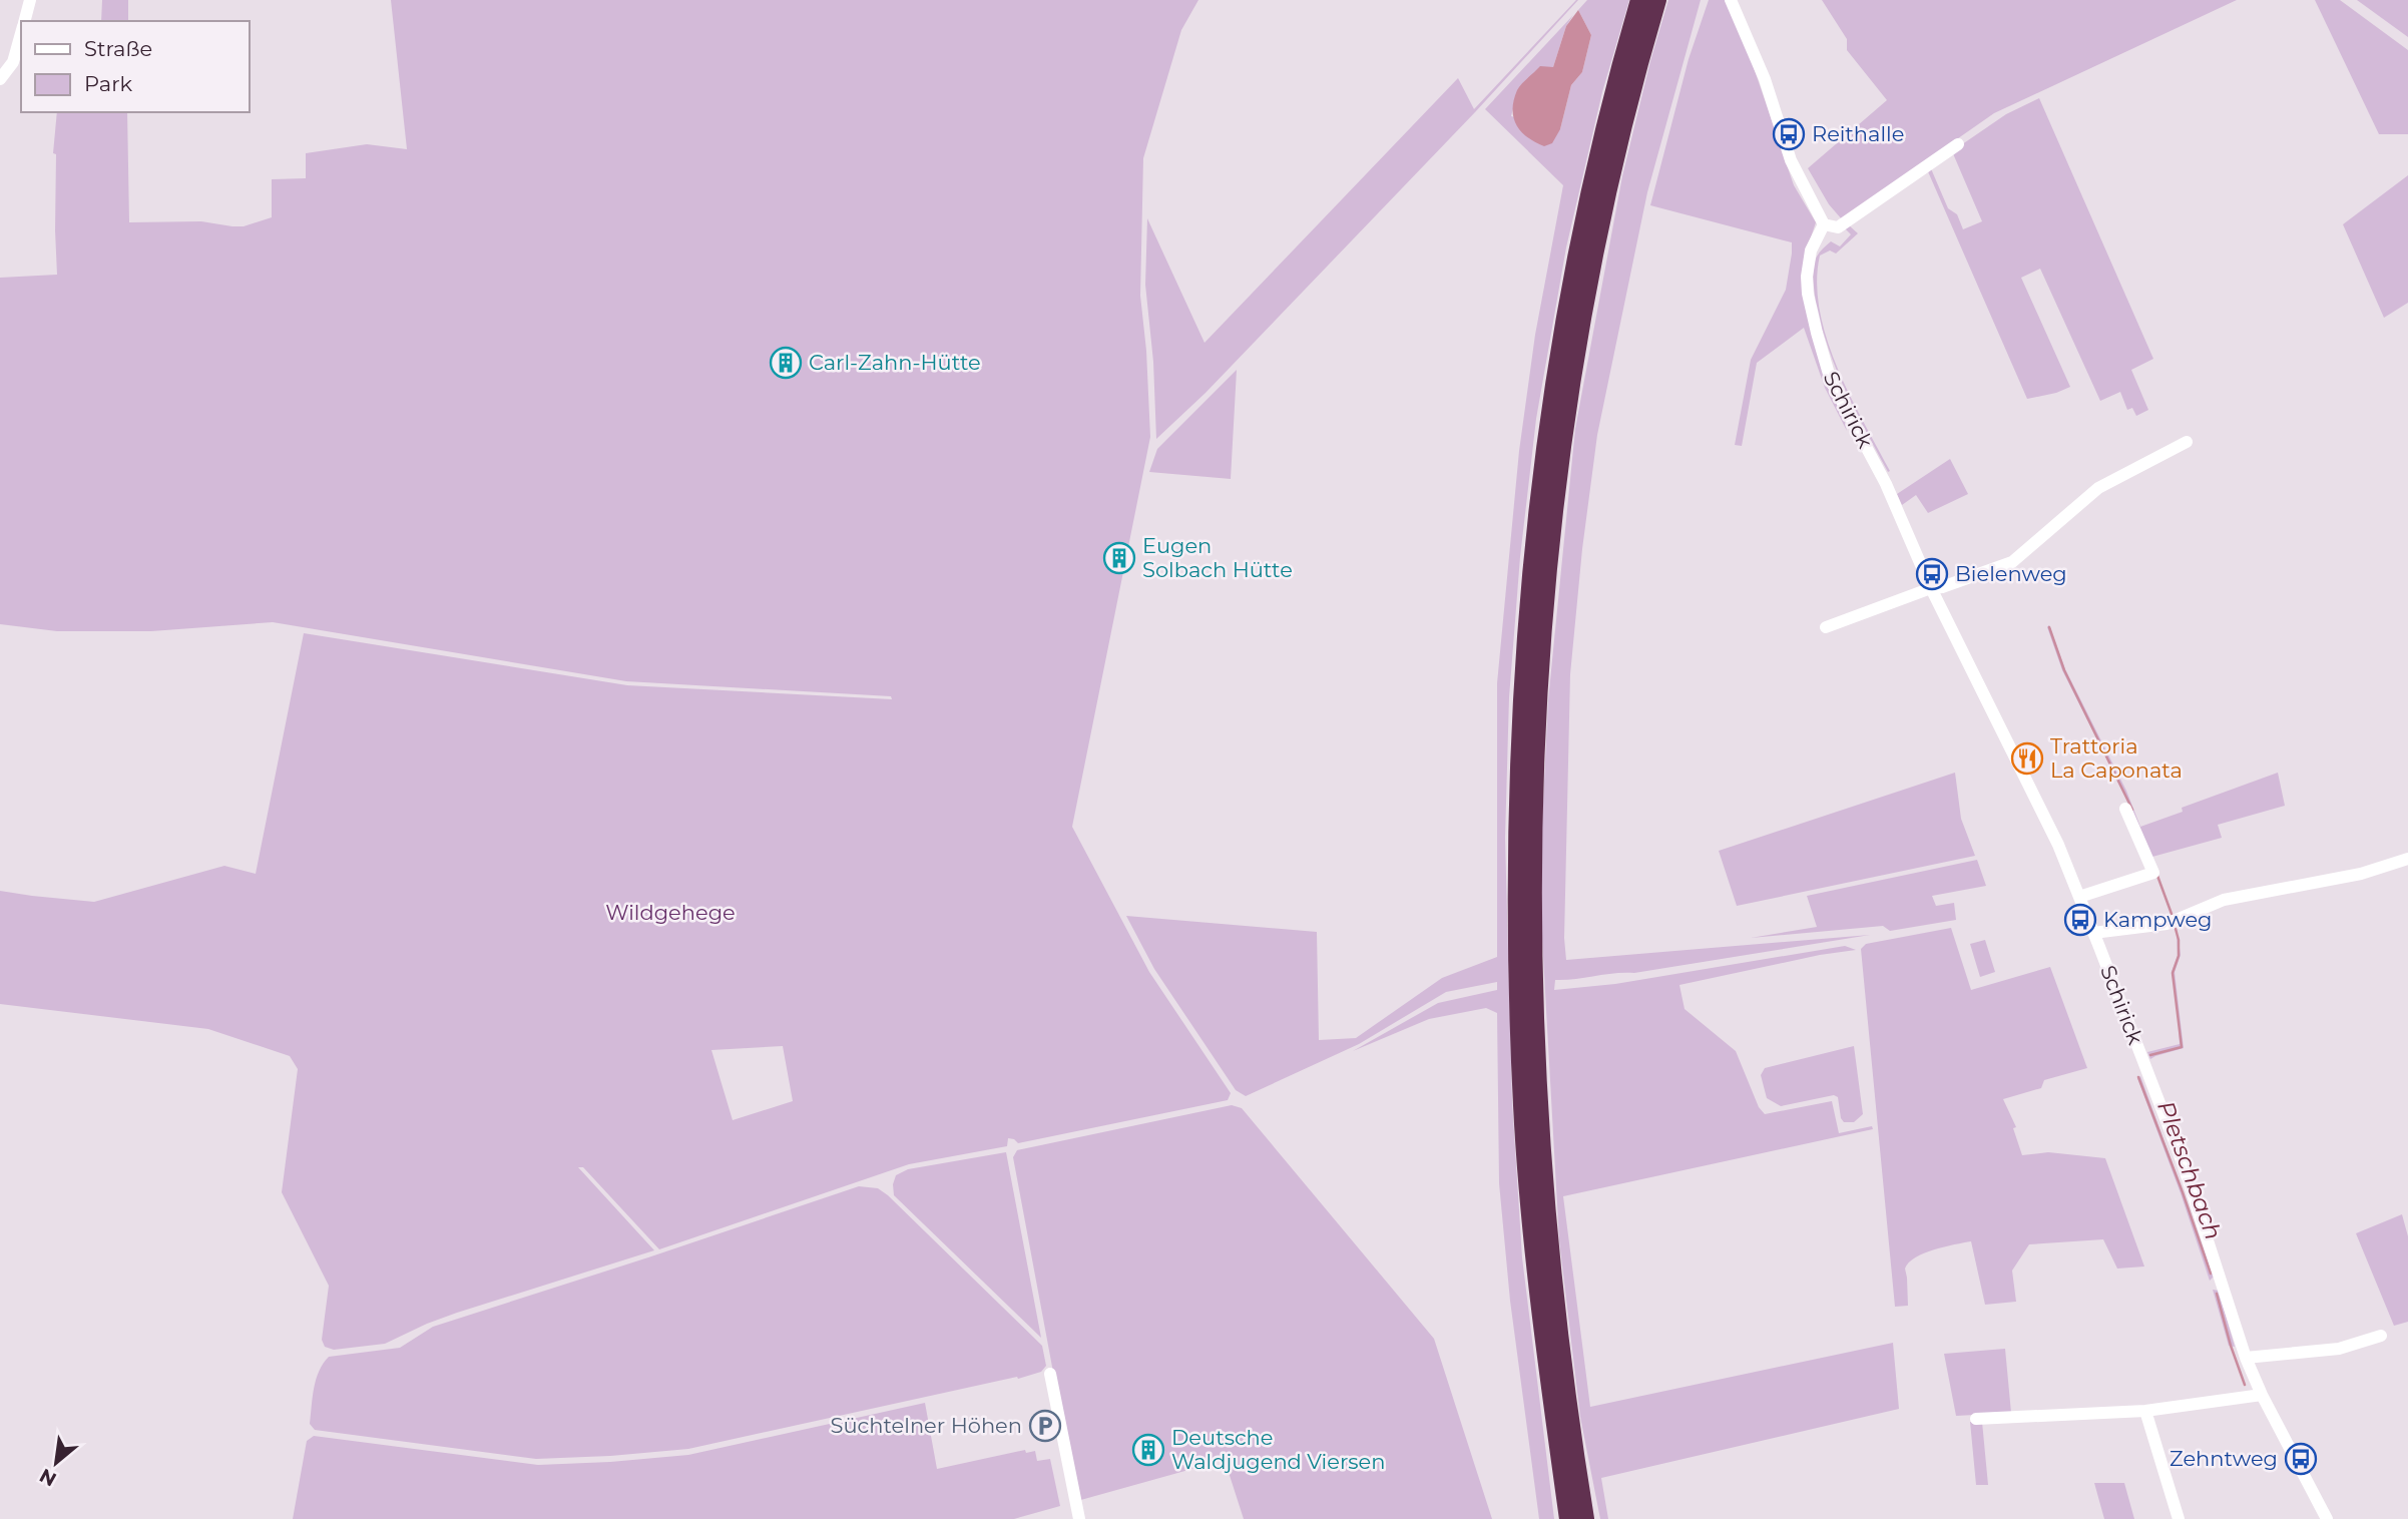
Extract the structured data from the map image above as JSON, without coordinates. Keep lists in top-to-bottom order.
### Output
{
  "streets": {
    "street": ["Schirick"]
  },
  "water": ["Pletschbach"],
  "parks": ["Wildgehege"],
  "places": {
    "bus stop": [
      "Reithalle",
      "Bielenweg",
      "Kampweg",
      "Zehntweg"
    ],
    "building": ["Carl-Zahn-Hütte", "Eugen Solbach Hütte", "Deutsche Waldjugend Viersen"],
    "restaurant": ["Trattoria La Caponata"],
    "parking": ["Süchtelner Höhen"]
  },
  "legend": ["Straße", "Park"],
  "north": "bottom left"
}
